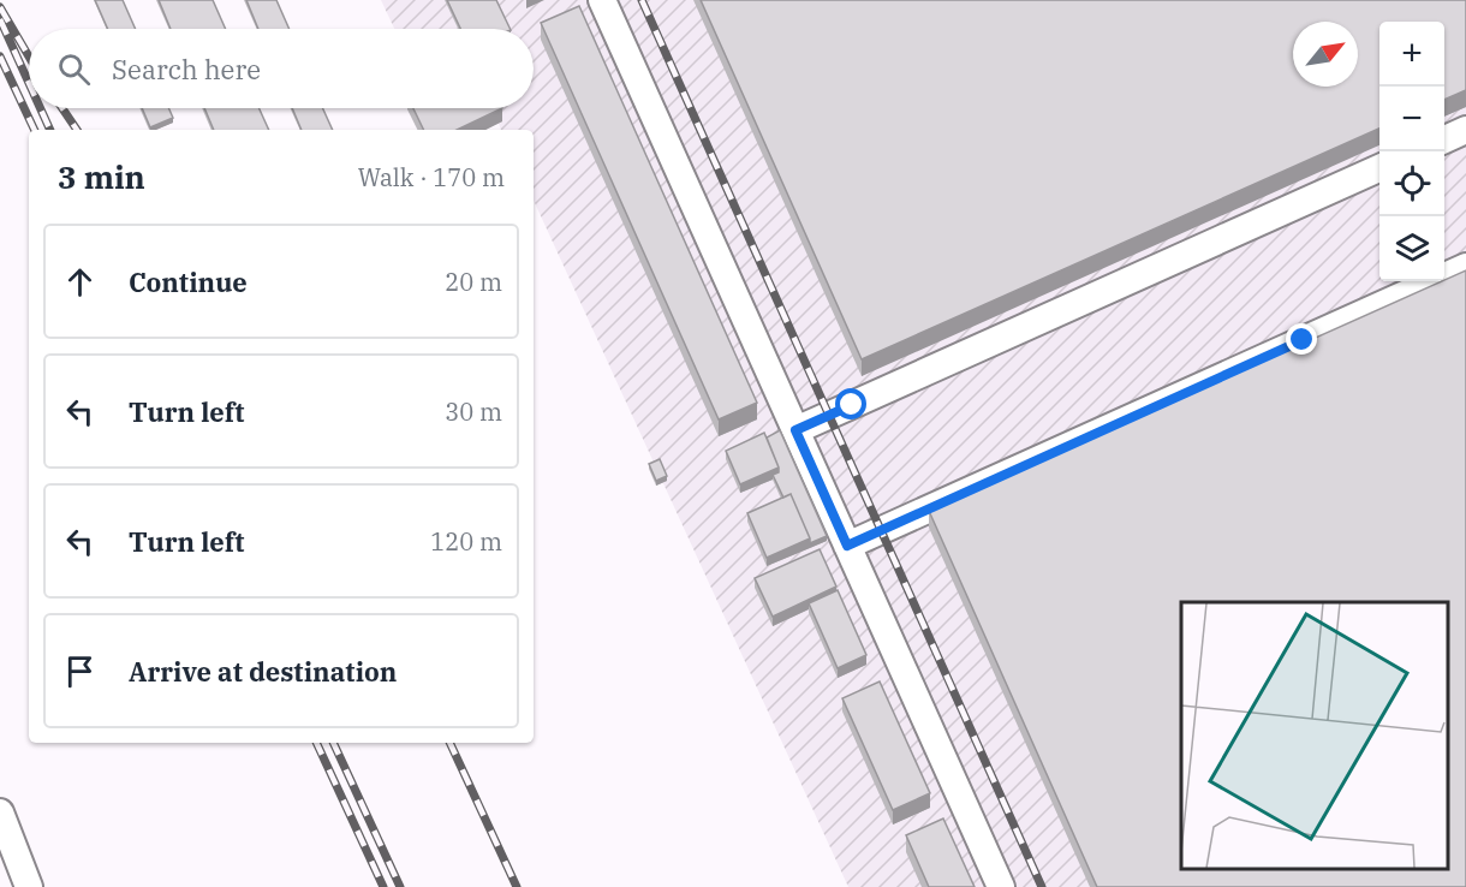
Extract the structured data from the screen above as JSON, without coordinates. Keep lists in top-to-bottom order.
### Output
{
  "north": "top right",
  "page": {
    "map_buttons": ["+", "−"],
    "search": "Search here",
    "heading": ["3 min", "Walk · 170 m"],
    "list": [
      ["Continue", "20 m"],
      ["Turn left", "30 m"],
      ["Turn left", "120 m"],
      "Arrive at destination"
    ]
  }
}
